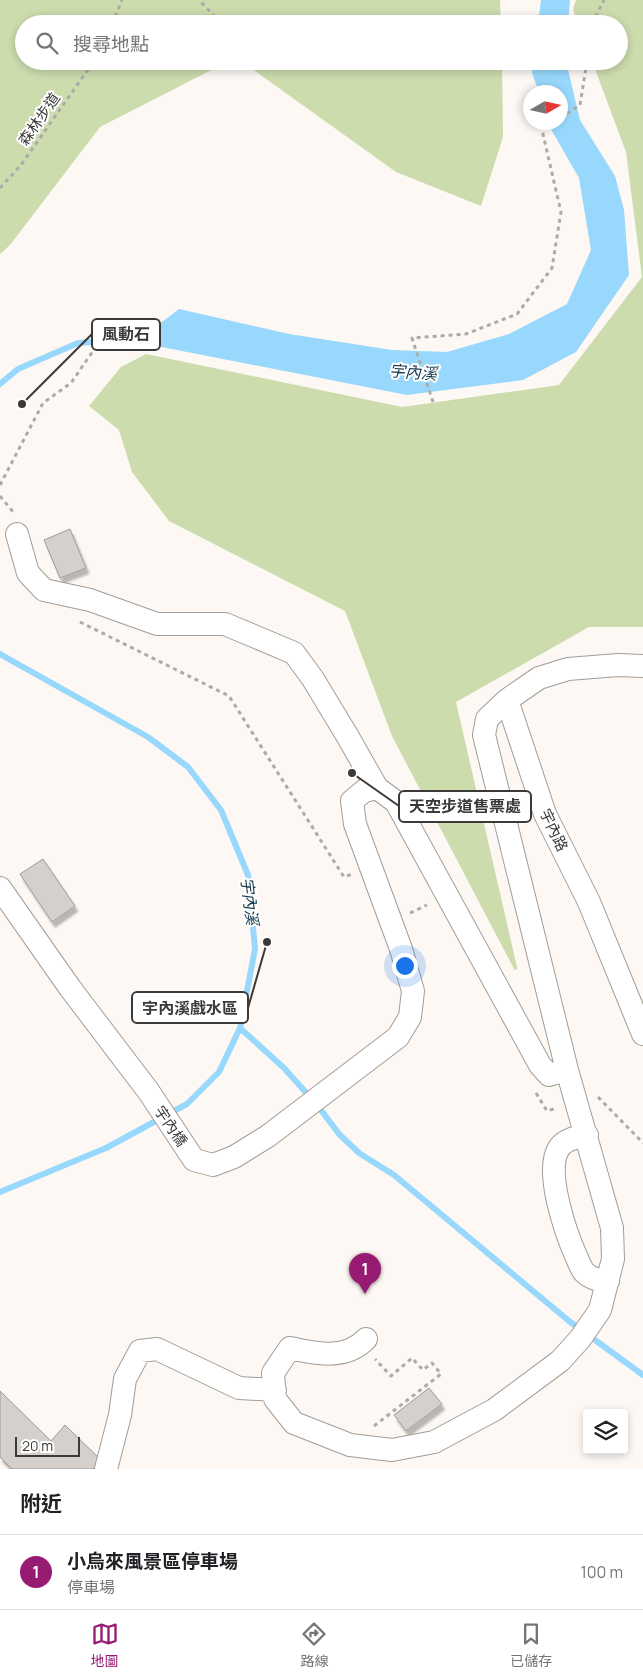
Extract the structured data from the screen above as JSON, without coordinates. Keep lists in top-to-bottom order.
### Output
{
  "streets": {
    "street": ["宇內路", "宇內橋"],
    "path": ["森林步道"]
  },
  "water": ["宇內溪"],
  "places": ["風動石", "天空步道售票處", "宇內溪戲水區"],
  "scale_bar": "20 m",
  "north": "right",
  "page": {
    "search": "搜尋地點",
    "pins": "1",
    "scale": "20 m",
    "heading": "附近",
    "list": [
      {
        "mark": "1",
        "name": "小烏來風景區停車場",
        "note": "停車場",
        "value": "100 m"
      }
    ],
    "nav": ["地圖", "路線", "已儲存"]
  }
}
